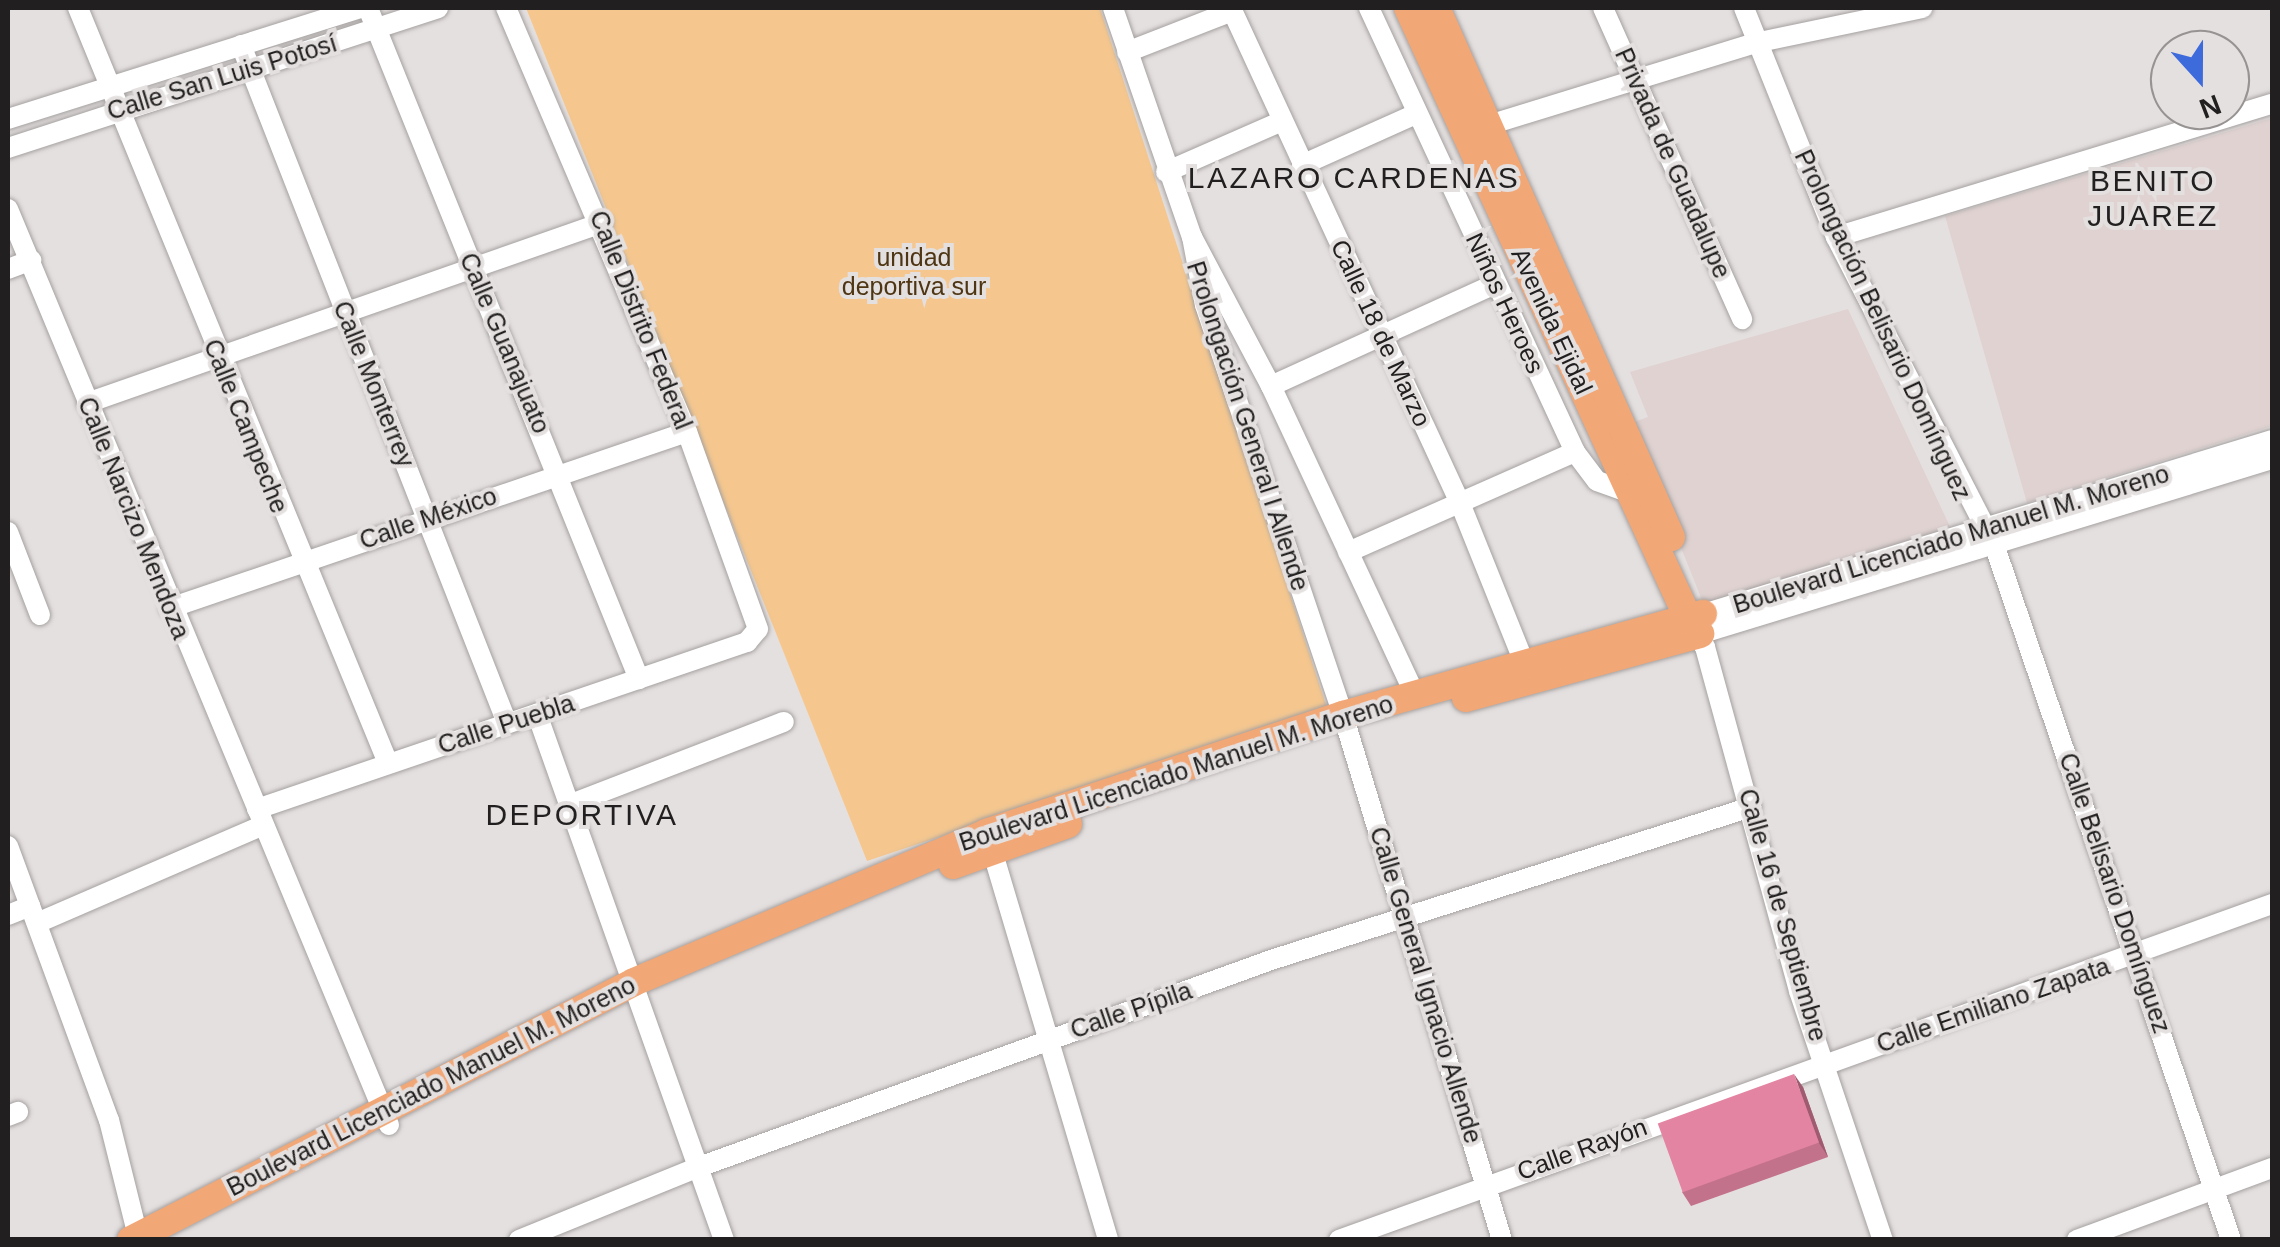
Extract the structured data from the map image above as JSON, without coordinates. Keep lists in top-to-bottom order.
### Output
{
  "streets": {
    "main road": ["Avenida Ejidal", "Boulevard Licenciado Manuel M. Moreno"],
    "street": [
      "Calle San Luis Potosí",
      "Privada de Guadalupe",
      "Niños Heroes",
      "Calle Distrito Federal",
      "Prolongación Belisario Domínguez",
      "Calle 18 de Marzo",
      "Calle Guanajuato",
      "Calle Monterrey",
      "Calle Campeche",
      "Prolongación General I Allende",
      "Calle Narcizo Mendoza",
      "Calle México",
      "Calle Puebla",
      "Calle Belisario Domínguez",
      "Calle 16 de Septiembre",
      "Calle General Ignacio Allende",
      "Calle Emiliano Zapata",
      "Calle Pípila",
      "Calle Rayón"
    ]
  },
  "crossings": [
    ["Calle San Luis Potosí", "Calle Guanajuato"],
    ["Calle San Luis Potosí", "Calle Monterrey"],
    ["Calle San Luis Potosí", "Calle Campeche"],
    ["Niños Heroes", "Avenida Ejidal"],
    ["Calle Distrito Federal", "Calle México"],
    ["Calle Distrito Federal", "Calle Puebla"],
    ["Avenida Ejidal", "Boulevard Licenciado Manuel M. Moreno"],
    ["Avenida Ejidal", "Calle 16 de Septiembre"],
    ["Prolongación Belisario Domínguez", "Boulevard Licenciado Manuel M. Moreno"],
    ["Prolongación Belisario Domínguez", "Calle Belisario Domínguez"],
    ["Calle 18 de Marzo", "Boulevard Licenciado Manuel M. Moreno"],
    ["Calle Guanajuato", "Calle México"],
    ["Calle Guanajuato", "Calle Puebla"],
    ["Calle Monterrey", "Calle México"],
    ["Calle Monterrey", "Calle Puebla"],
    ["Calle Campeche", "Calle México"],
    ["Calle Campeche", "Calle Puebla"],
    ["Prolongación General I Allende", "Boulevard Licenciado Manuel M. Moreno"],
    ["Prolongación General I Allende", "Calle General Ignacio Allende"],
    ["Calle Narcizo Mendoza", "Calle México"],
    ["Calle Narcizo Mendoza", "Boulevard Licenciado Manuel M. Moreno"],
    ["Calle Narcizo Mendoza", "Calle Puebla"],
    ["Boulevard Licenciado Manuel M. Moreno", "Calle Belisario Domínguez"],
    ["Boulevard Licenciado Manuel M. Moreno", "Calle 16 de Septiembre"],
    ["Boulevard Licenciado Manuel M. Moreno", "Calle General Ignacio Allende"],
    ["Calle Belisario Domínguez", "Calle Emiliano Zapata"],
    ["Calle 16 de Septiembre", "Calle Emiliano Zapata"],
    ["Calle 16 de Septiembre", "Calle Pípila"],
    ["Calle 16 de Septiembre", "Calle Rayón"],
    ["Calle General Ignacio Allende", "Calle Pípila"],
    ["Calle General Ignacio Allende", "Calle Rayón"],
    ["Calle Emiliano Zapata", "Calle Rayón"]
  ],
  "districts": ["LAZARO CARDENAS", "BENITO JUAREZ", "DEPORTIVA"],
  "parks": ["unidad deportiva sur"],
  "north": "bottom"
}
